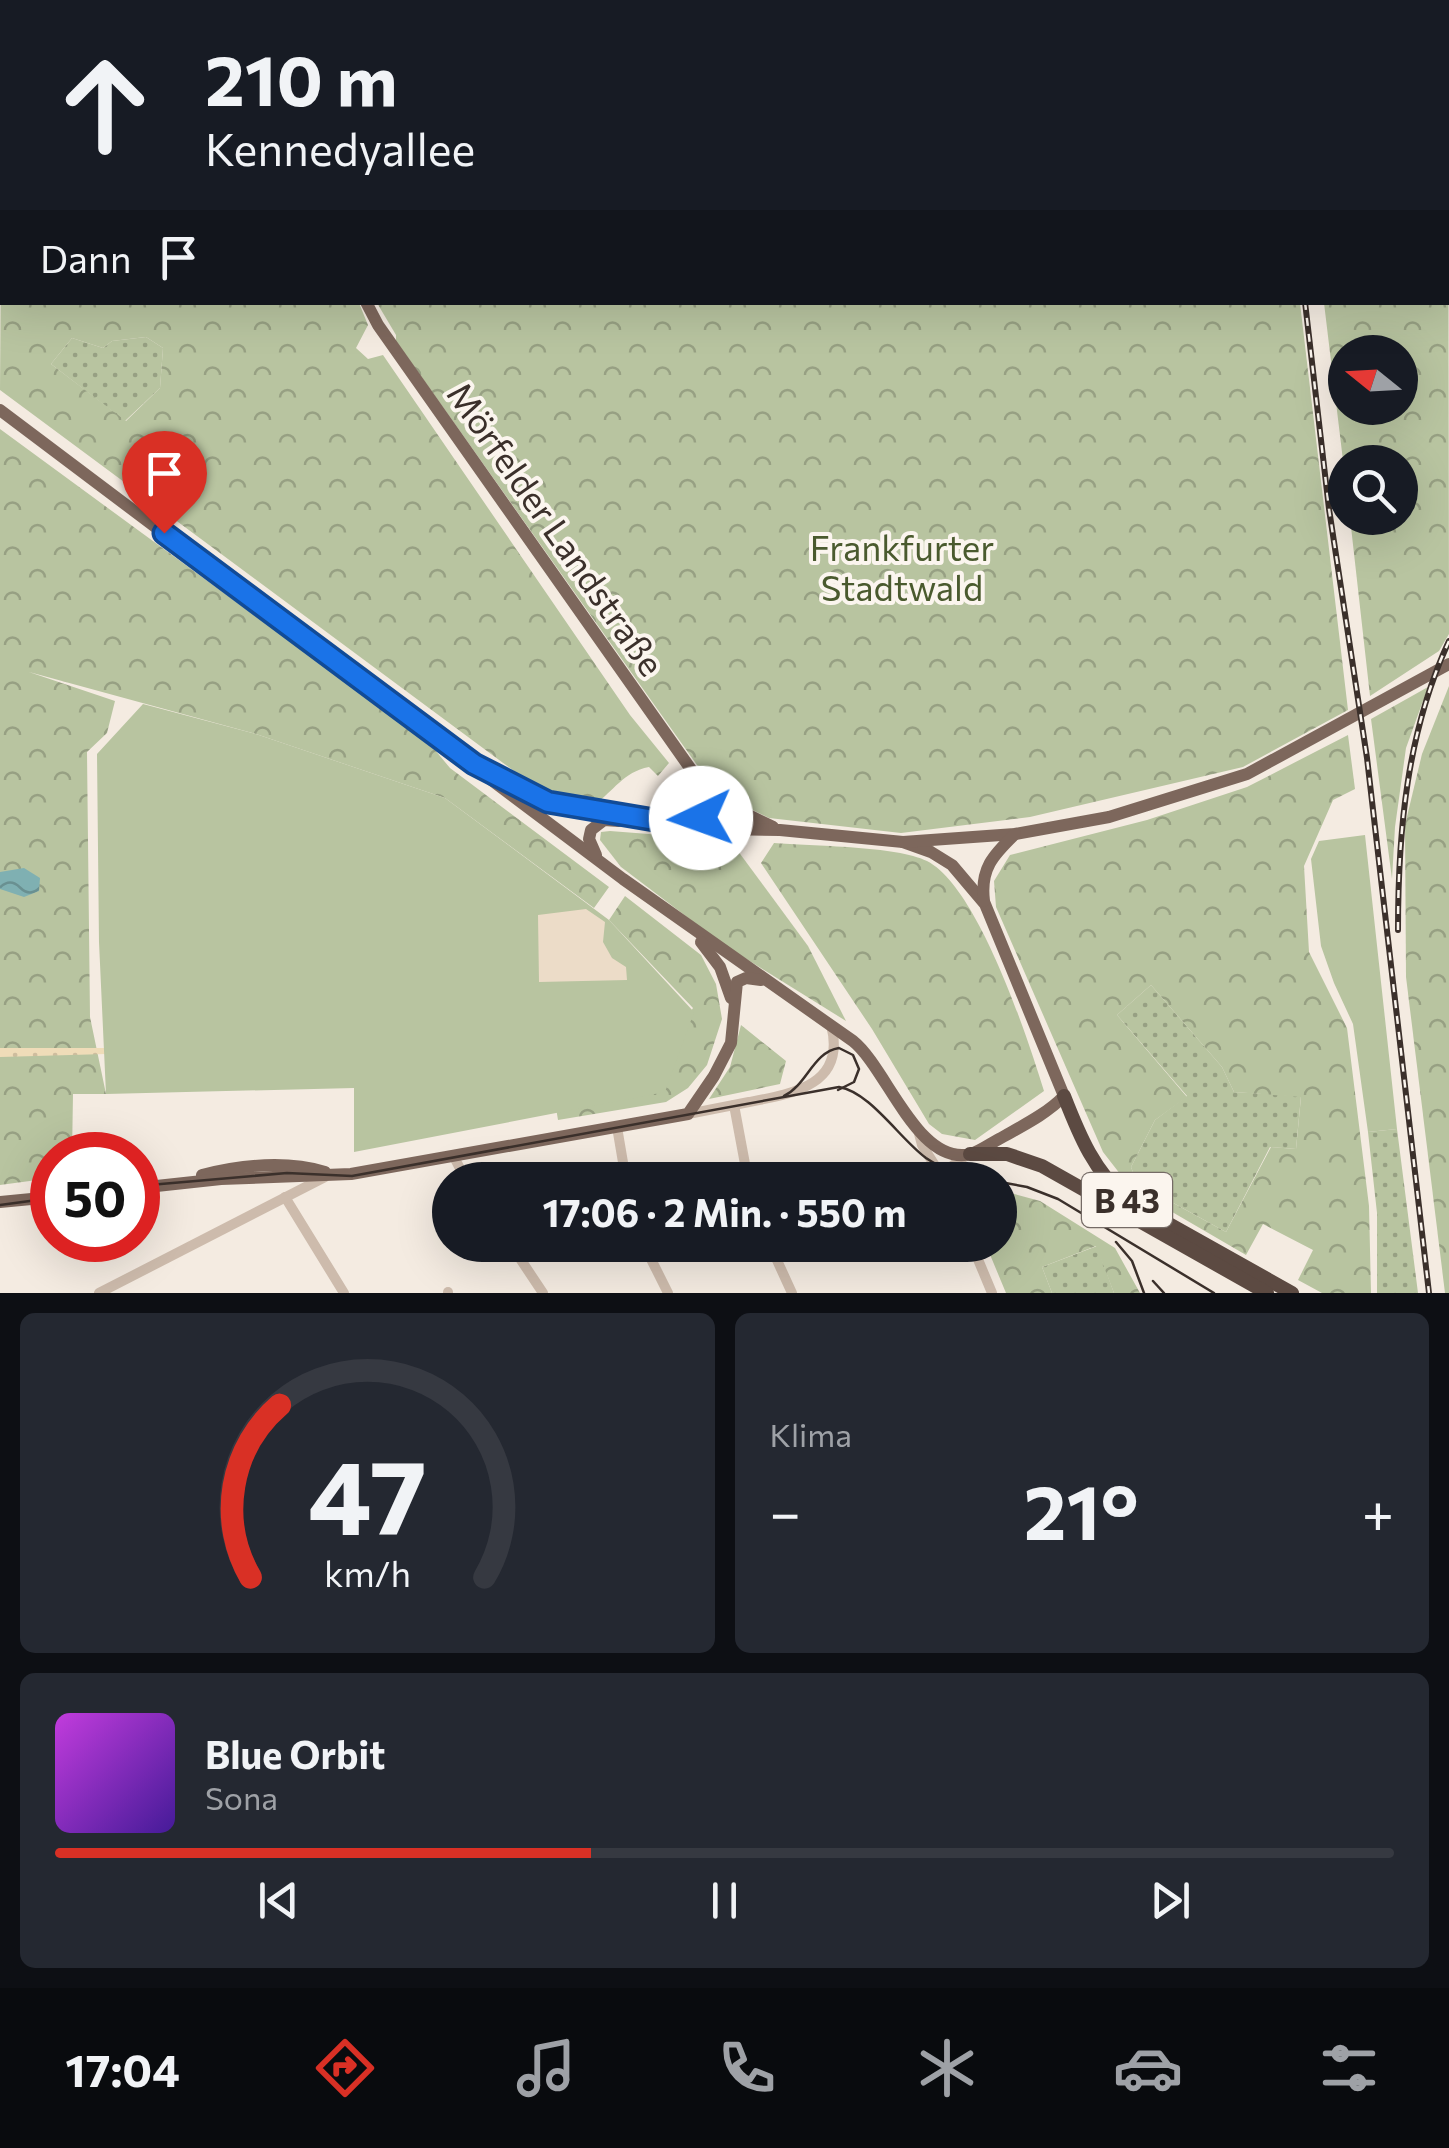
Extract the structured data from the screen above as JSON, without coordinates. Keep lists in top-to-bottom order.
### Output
{
  "streets": {
    "highway": ["B 43"],
    "main road": ["Mörfelder Landstraße"]
  },
  "crossings": [
    ["Mörfelder Landstraße", "B 43"]
  ],
  "parks": ["Frankfurter Stadtwald"],
  "north": "left",
  "page": {
    "turn": ["210 m", "Kennedyallee"],
    "then": "Dann",
    "limit": "50",
    "trip": "17:06 · 2 Min. · 550 m",
    "tile": "Klima",
    "heat": ["−", "21°", "+"],
    "song": ["Blue Orbit", "Sona"],
    "tabs": "17:04",
    "gauge": ["47", "km/h"]
  }
}
